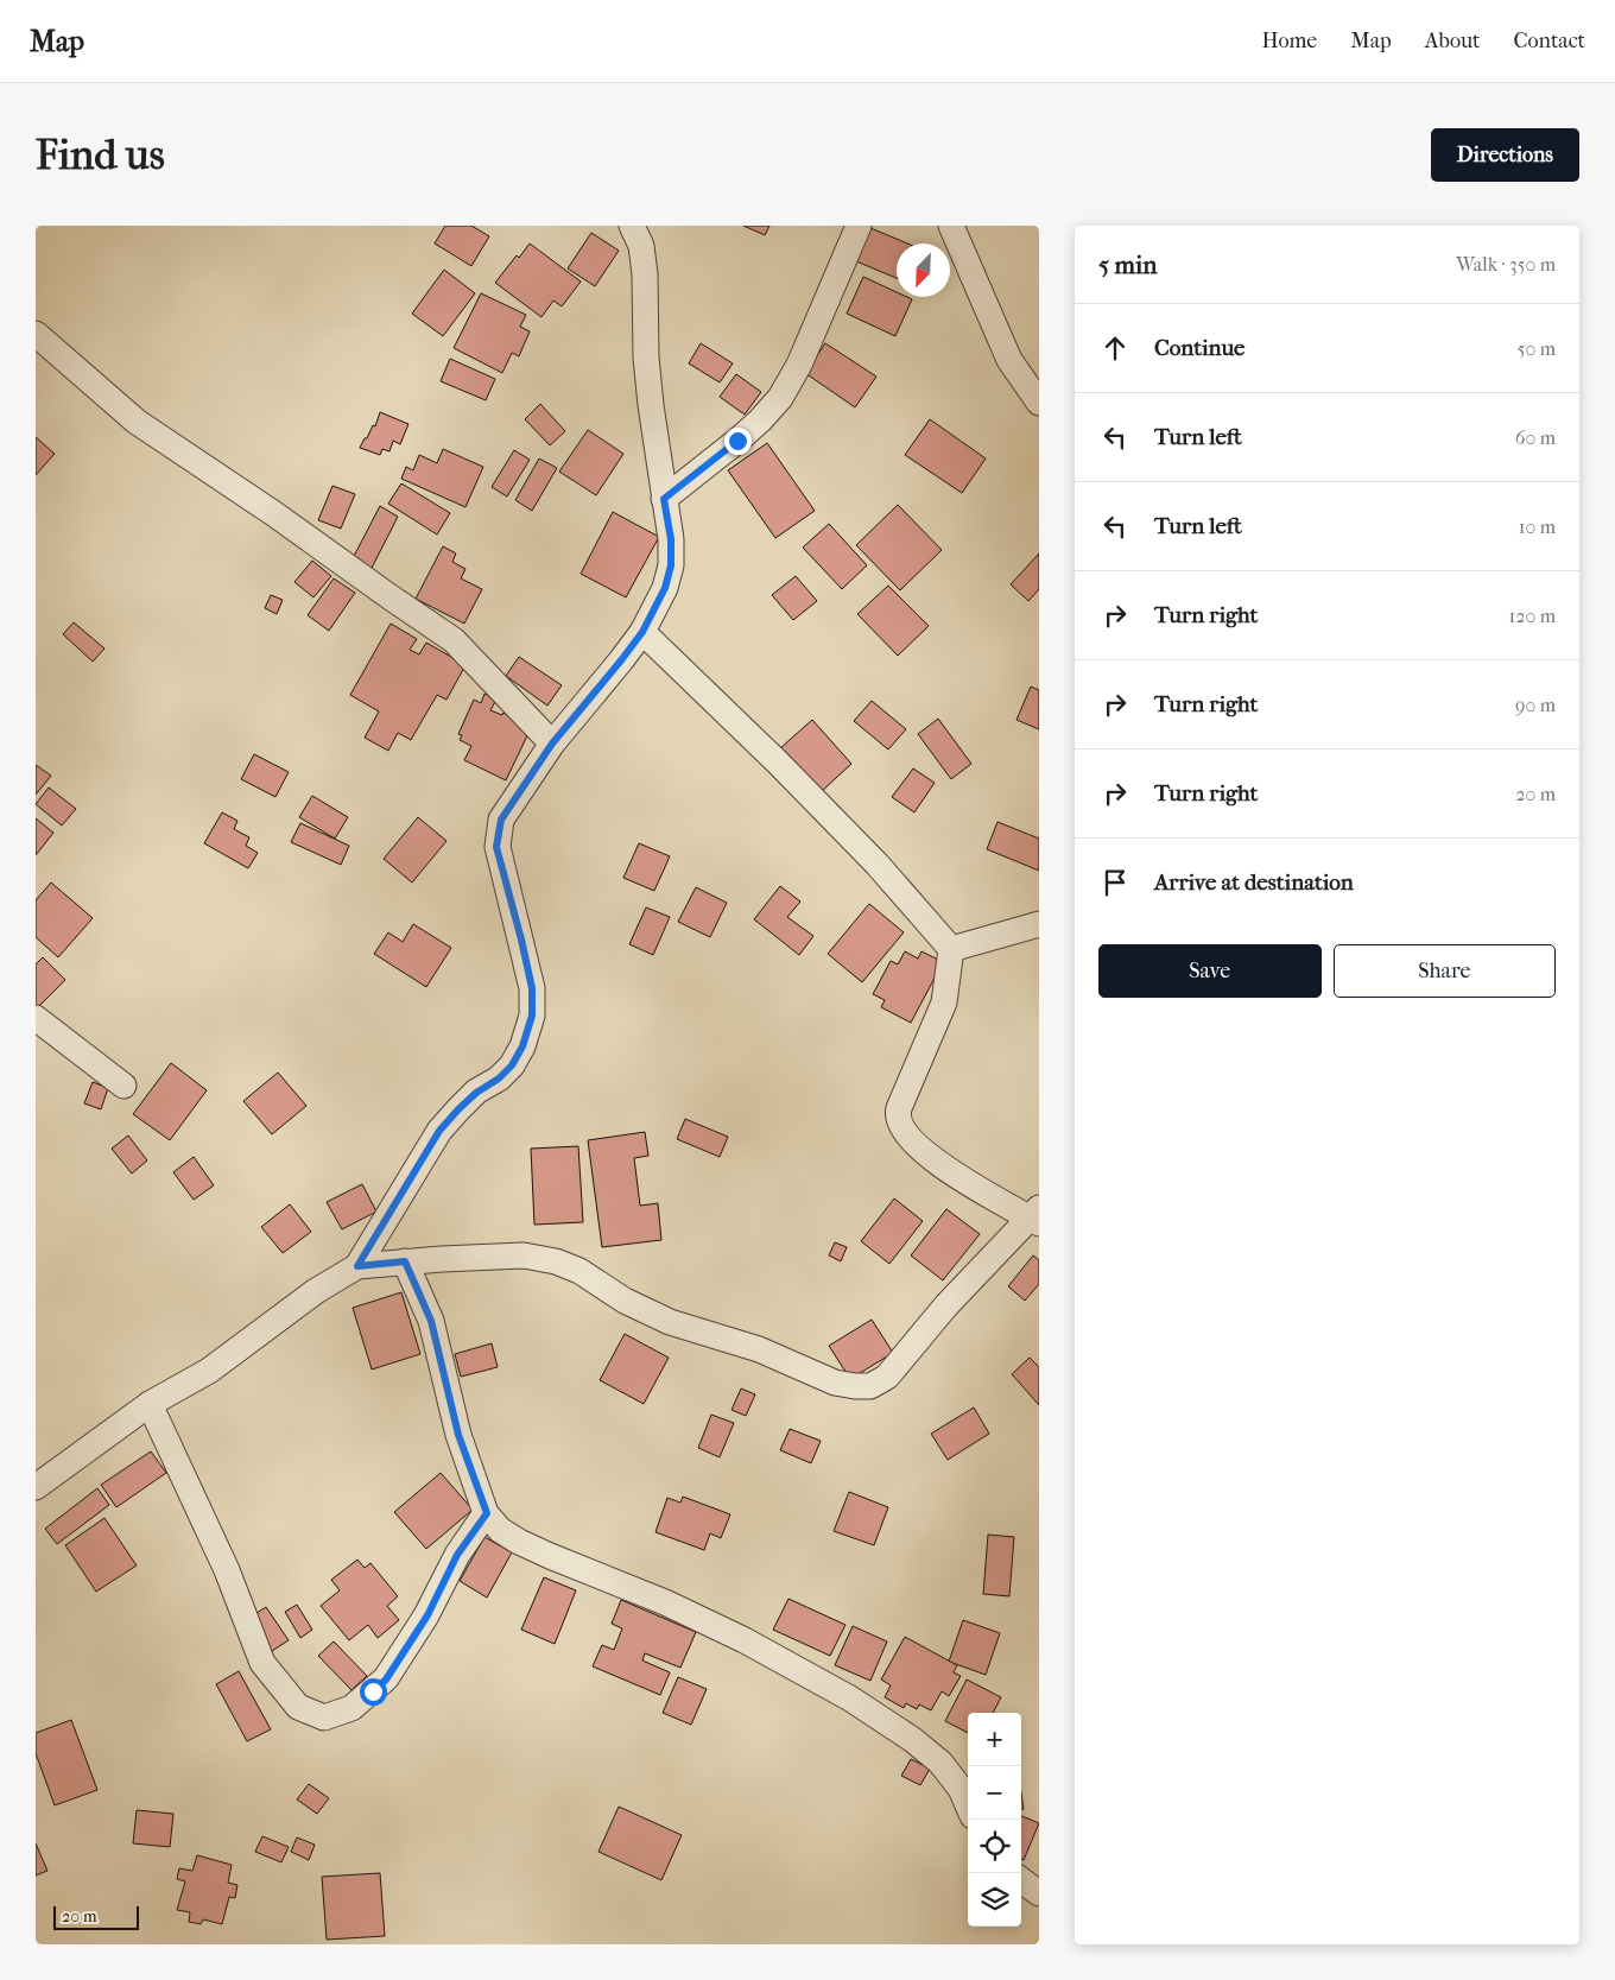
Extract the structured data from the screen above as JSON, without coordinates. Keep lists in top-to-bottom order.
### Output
{
  "scale_bar": "20 m",
  "north": "bottom left",
  "page": {
    "header": "Map",
    "nav": [
      "Home",
      "Map",
      "About",
      "Contact"
    ],
    "buttons": [
      "Directions",
      ["Save", "Share"]
    ],
    "title": "Find us",
    "heading": ["5 min", "Walk · 350 m"],
    "list": [
      ["Continue", "50 m"],
      ["Turn left", "60 m"],
      ["Turn left", "10 m"],
      ["Turn right", "120 m"],
      ["Turn right", "90 m"],
      ["Turn right", "20 m"],
      "Arrive at destination"
    ],
    "map_buttons": ["+", "−"],
    "scale": "20 m"
  }
}
